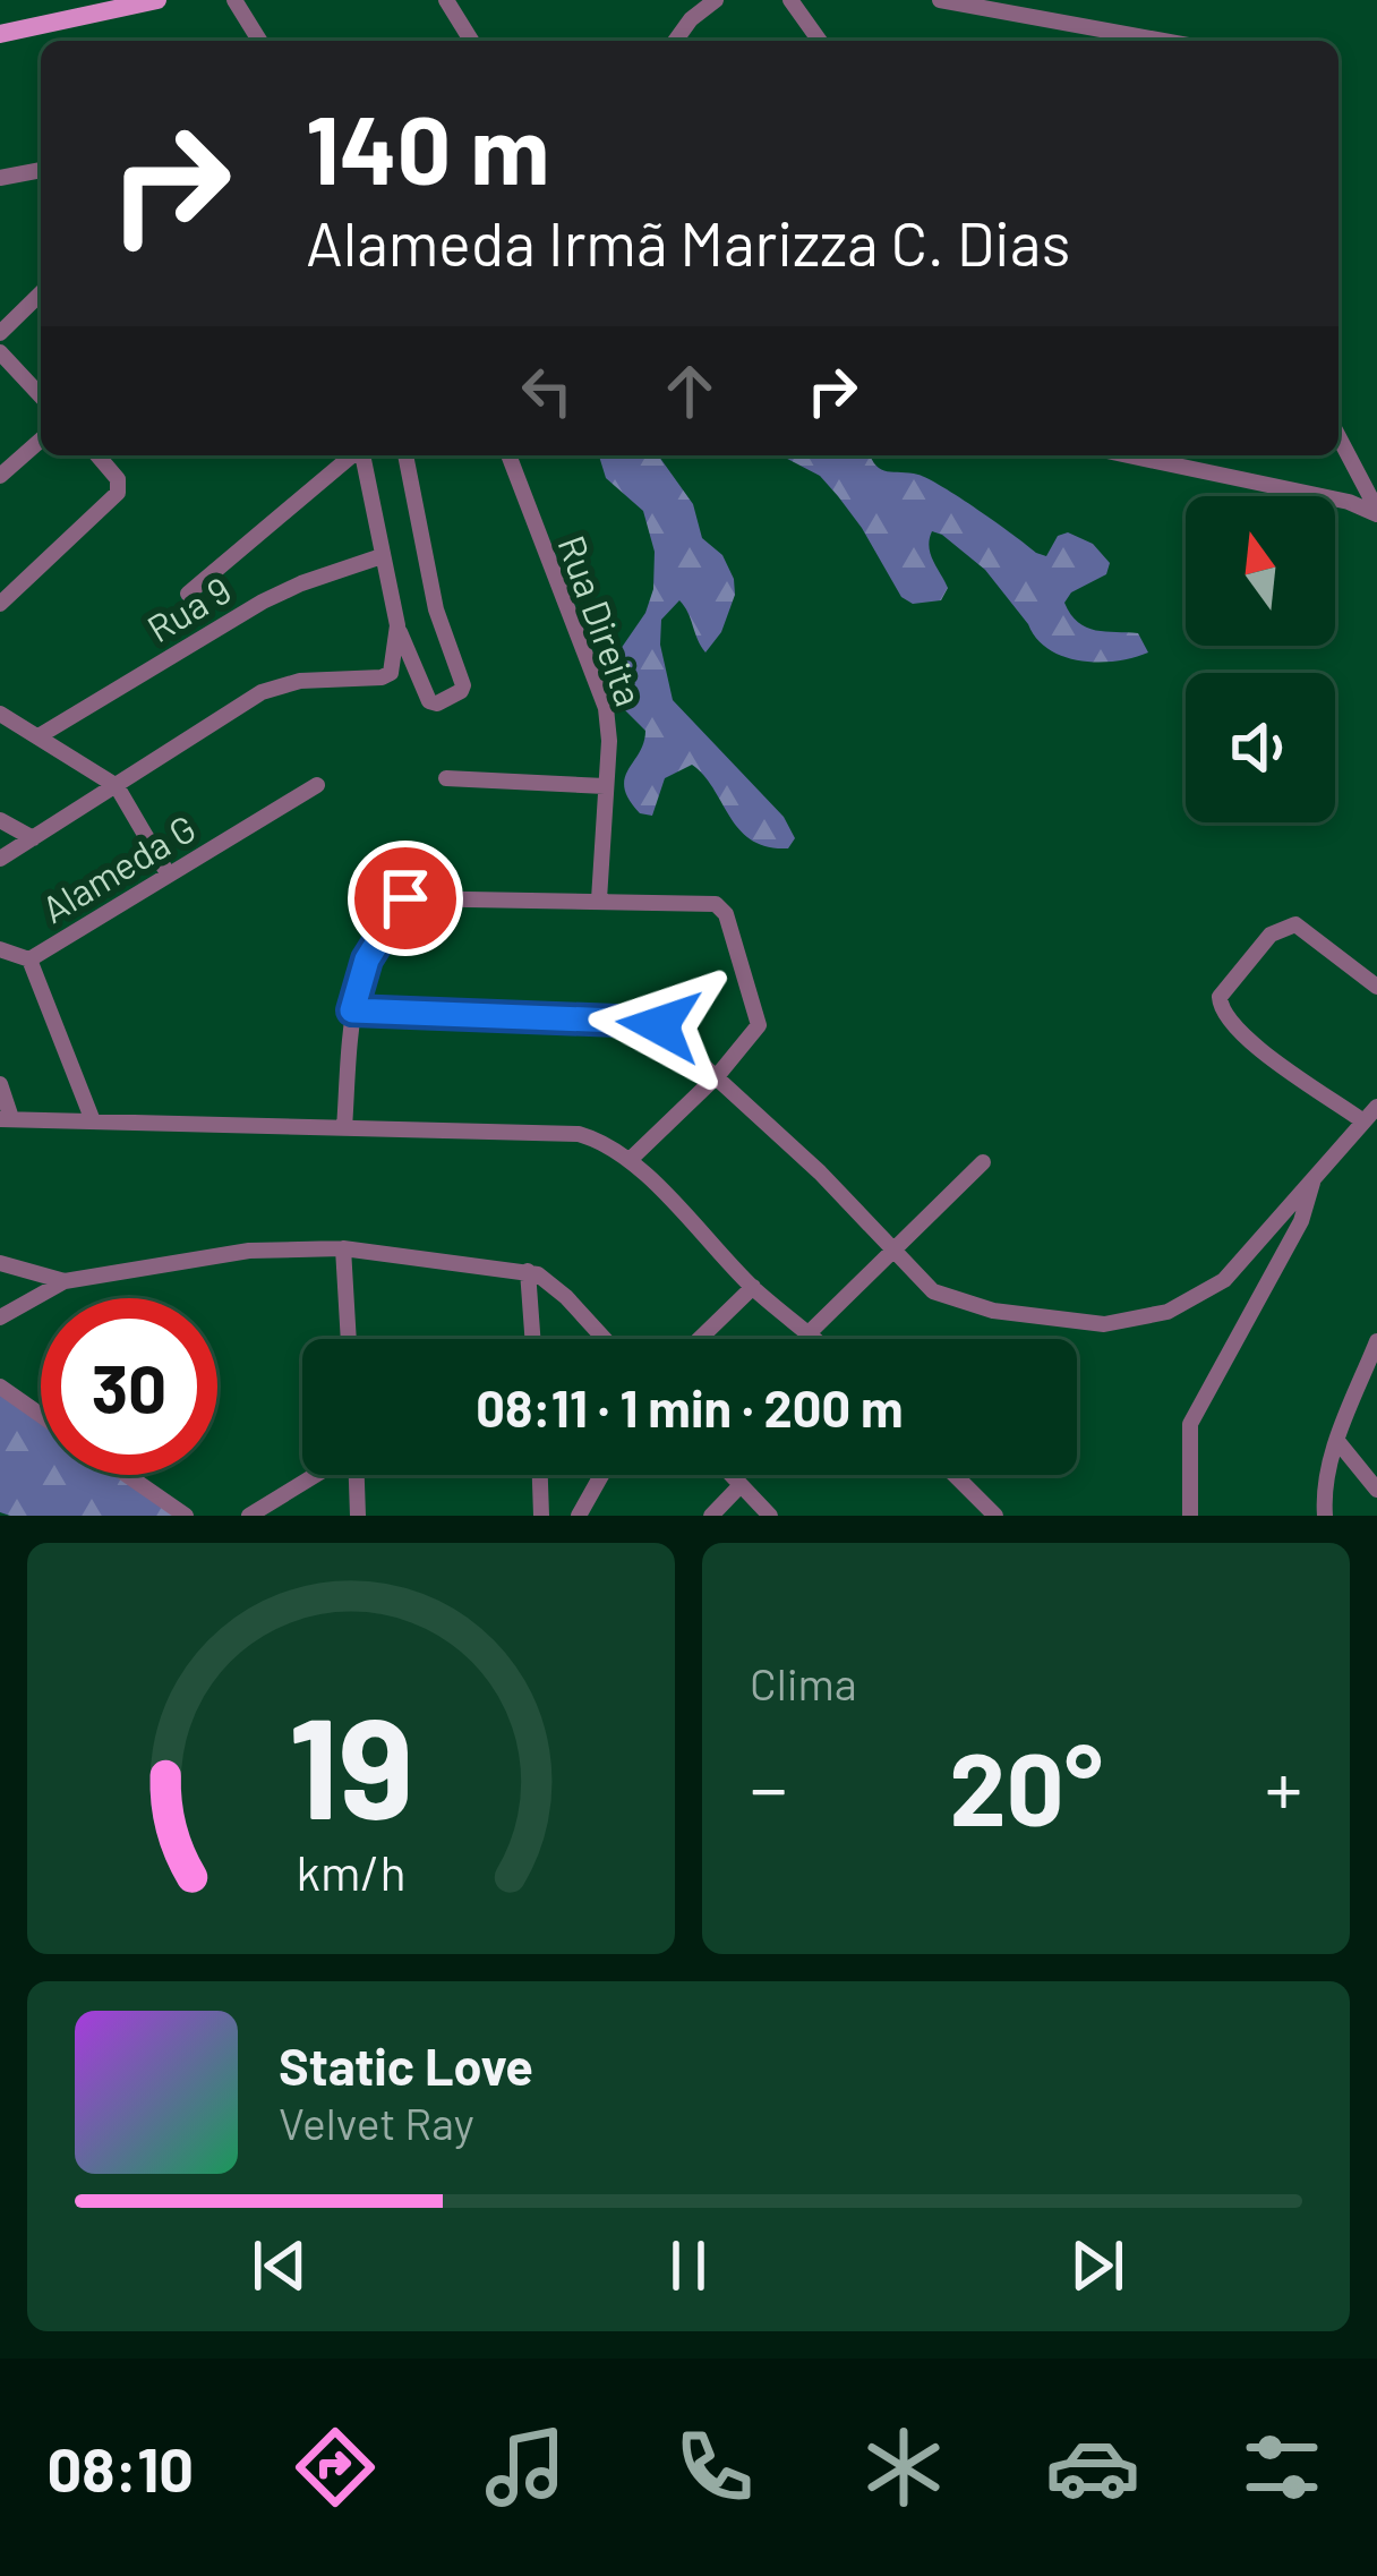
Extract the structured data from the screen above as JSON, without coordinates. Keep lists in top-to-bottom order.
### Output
{
  "streets": {
    "street": ["Rua 9", "Rua Direita", "Alameda G"]
  },
  "north": "top",
  "page": {
    "turn": ["140 m", "Alameda Irmã Marizza C. Dias"],
    "limit": "30",
    "trip": "08:11 · 1 min · 200 m",
    "tile": "Clima",
    "heat": ["−", "20°", "+"],
    "song": ["Static Love", "Velvet Ray"],
    "tabs": "08:10",
    "gauge": ["19", "km/h"]
  }
}
